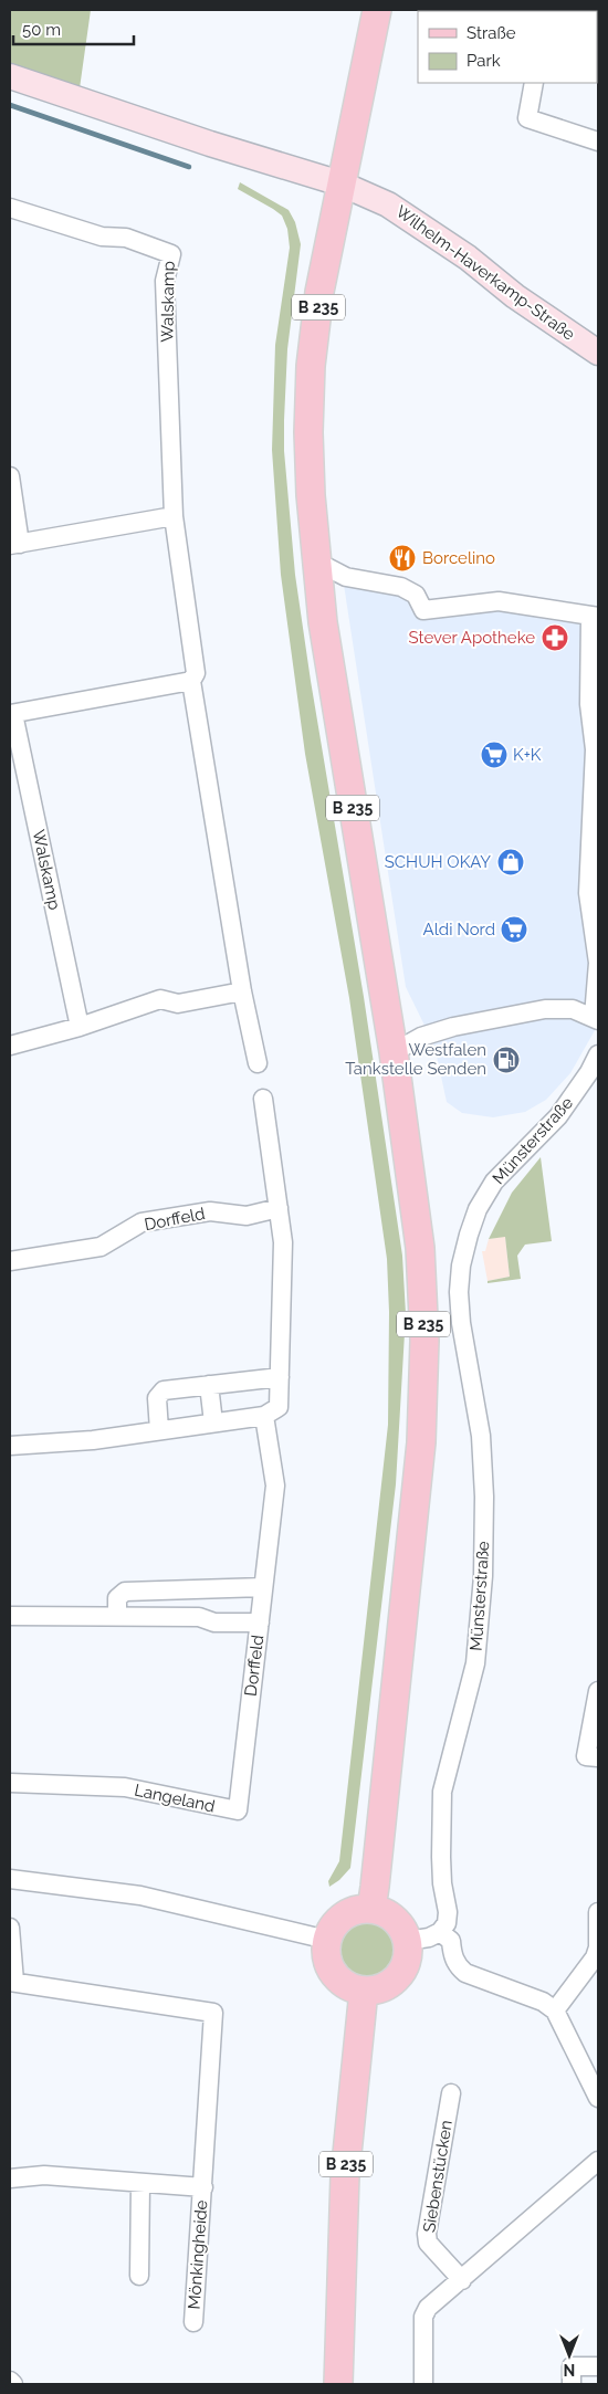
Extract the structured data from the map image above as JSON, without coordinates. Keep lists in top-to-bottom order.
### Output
{
  "streets": {
    "main road": ["Wilhelm-Haverkamp-Straße", "B 235"],
    "street": [
      "Walskamp",
      "Münsterstraße",
      "Dorffeld",
      "Langeland",
      "Siebenstücken",
      "Mönkingheide"
    ]
  },
  "crossings": [
    ["Wilhelm-Haverkamp-Straße", "B 235"],
    ["Dorffeld", "Langeland"]
  ],
  "places": {
    "restaurant": ["Borcelino"],
    "pharmacy": ["Stever Apotheke"],
    "supermarket": ["K+K", "Aldi Nord"],
    "shop": ["SCHUH OKAY"],
    "fuel station": ["Westfalen Tankstelle Senden"]
  },
  "legend": ["Straße", "Park"],
  "scale_bar": "50 m",
  "north": "bottom"
}
